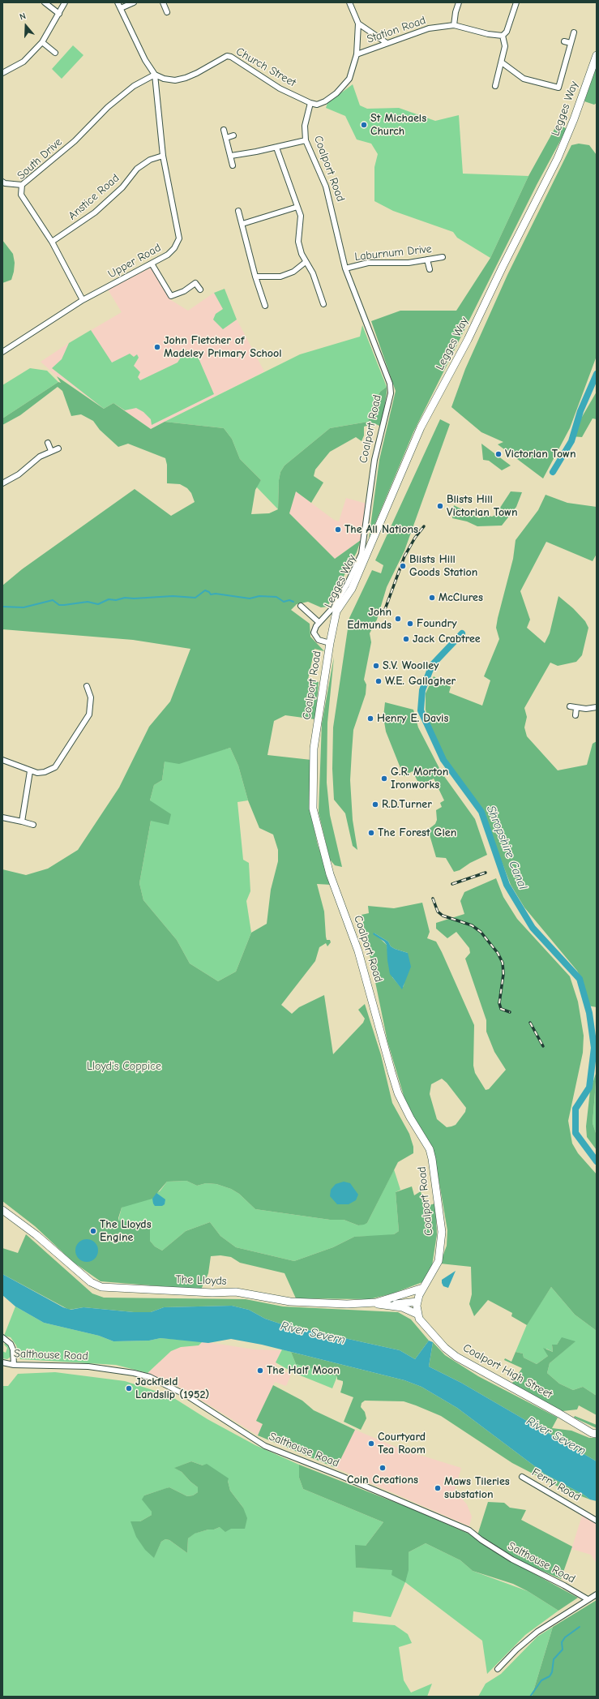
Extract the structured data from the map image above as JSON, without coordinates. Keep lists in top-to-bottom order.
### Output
{
  "streets": {
    "street": [
      "Station Road",
      "Church Street",
      "Legges Way",
      "South Drive",
      "Coalport Road",
      "Anstice Road",
      "Laburnum Drive",
      "Upper Road",
      "The Lloyds",
      "Salthouse Road",
      "Coalport High Street",
      "Ferry Road"
    ]
  },
  "crossings": [
    ["Church Street", "South Drive"],
    ["Church Street", "Coalport Road"],
    ["Church Street", "Upper Road"],
    ["Legges Way", "Coalport Road"],
    ["South Drive", "Anstice Road"],
    ["South Drive", "Upper Road"],
    ["Coalport Road", "Laburnum Drive"],
    ["Coalport Road", "The Lloyds"],
    ["Anstice Road", "Upper Road"]
  ],
  "water": ["Shropshire Canal", "River Severn"],
  "parks": ["Lloyd's Coppice"],
  "places": [
    "St Michaels Church",
    "John Fletcher of Madeley Primary School",
    "Victorian Town",
    "Blists Hill Victorian Town",
    "The All Nations",
    "Blists Hill Goods Station",
    "McClures",
    "John Edmunds",
    "Foundry",
    "Jack Crabtree",
    "S.V. Woolley",
    "W.E. Gallagher",
    "Henry E. Davis",
    "G.R. Morton Ironworks",
    "R.D.Turner",
    "The Forest Glen",
    "The Lloyds Engine",
    "The Half Moon",
    "Jackfield Landslip (1952)",
    "Courtyard Tea Room",
    "Coin Creations",
    "Maws Tileries substation"
  ],
  "north": "top"
}
